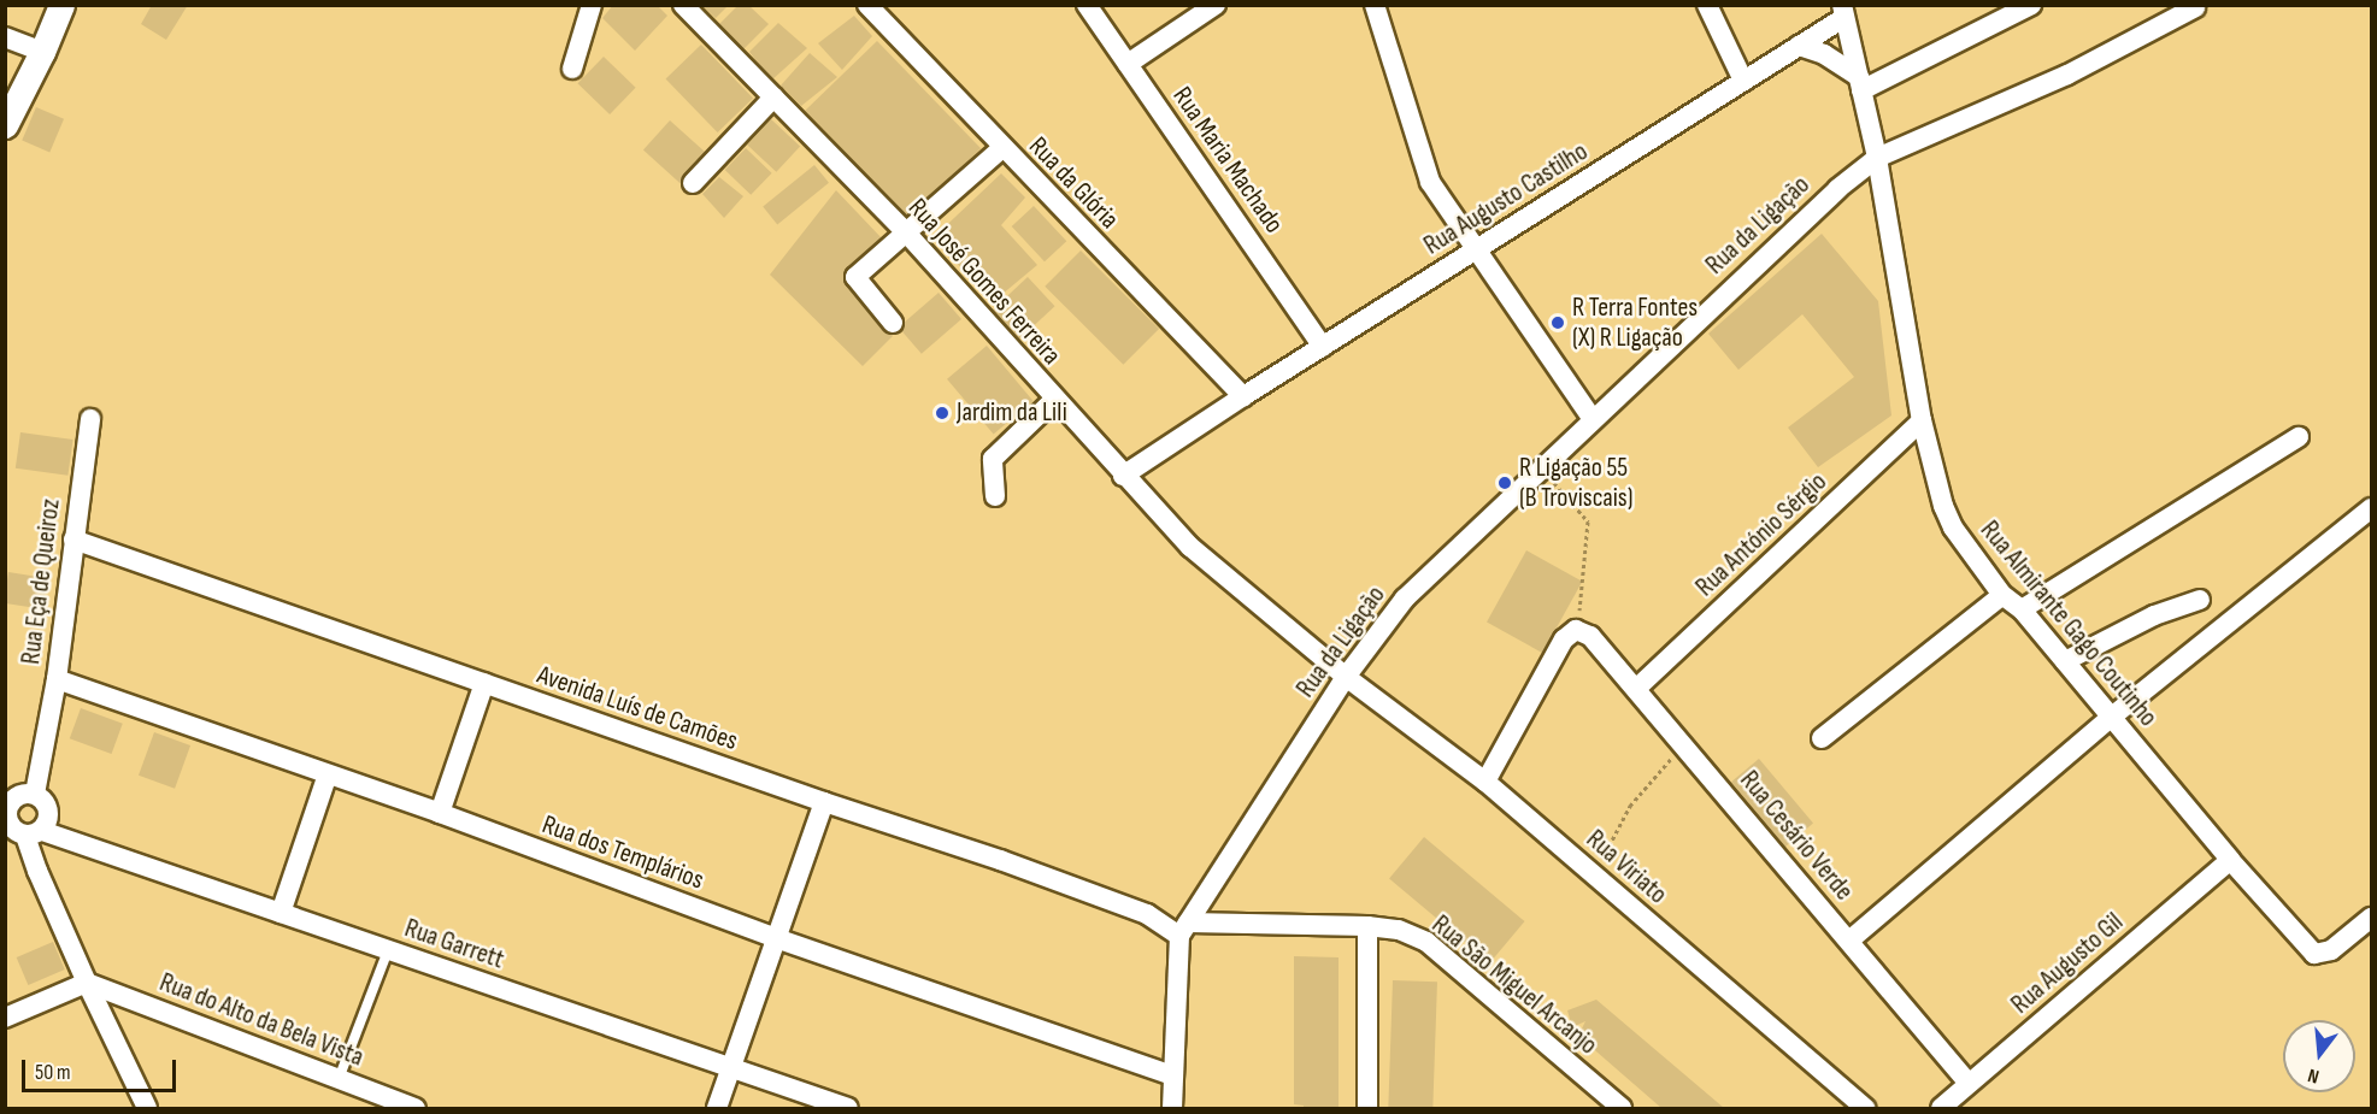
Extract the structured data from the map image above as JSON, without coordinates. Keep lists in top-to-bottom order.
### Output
{
  "streets": {
    "street": [
      "Rua Maria Machado",
      "Rua da Glória",
      "Rua Augusto Castilho",
      "Rua da Ligação",
      "Rua José Gomes Ferreira",
      "Rua António Sérgio",
      "Rua Eça de Queiroz",
      "Rua Almirante Gago Coutinho",
      "Avenida Luís de Camões",
      "Rua Cesário Verde",
      "Rua dos Templários",
      "Rua Viriato",
      "Rua Garrett",
      "Rua Augusto Gil",
      "Rua São Miguel Arcanjo",
      "Rua do Alto da Bela Vista"
    ]
  },
  "crossings": [
    ["Rua Maria Machado", "Rua Augusto Castilho"],
    ["Rua da Glória", "Rua Augusto Castilho"],
    ["Rua Augusto Castilho", "Rua José Gomes Ferreira"],
    ["Rua Augusto Castilho", "Rua Almirante Gago Coutinho"],
    ["Rua da Ligação", "Rua José Gomes Ferreira"],
    ["Rua da Ligação", "Rua Almirante Gago Coutinho"],
    ["Rua da Ligação", "Avenida Luís de Camões"],
    ["Rua da Ligação", "Rua Viriato"],
    ["Rua da Ligação", "Rua São Miguel Arcanjo"],
    ["Rua José Gomes Ferreira", "Rua Viriato"],
    ["Rua António Sérgio", "Rua Almirante Gago Coutinho"],
    ["Rua António Sérgio", "Rua Cesário Verde"],
    ["Rua Eça de Queiroz", "Avenida Luís de Camões"],
    ["Rua Eça de Queiroz", "Rua dos Templários"],
    ["Rua Eça de Queiroz", "Rua Garrett"],
    ["Rua Almirante Gago Coutinho", "Rua Augusto Gil"],
    ["Avenida Luís de Camões", "Rua São Miguel Arcanjo"],
    ["Rua Cesário Verde", "Rua Augusto Gil"]
  ],
  "places": ["R Terra Fontes (X) R Ligação", "Jardim da Lili", "R Ligação 55 (B Troviscais)"],
  "scale_bar": "50 m",
  "north": "bottom"
}
